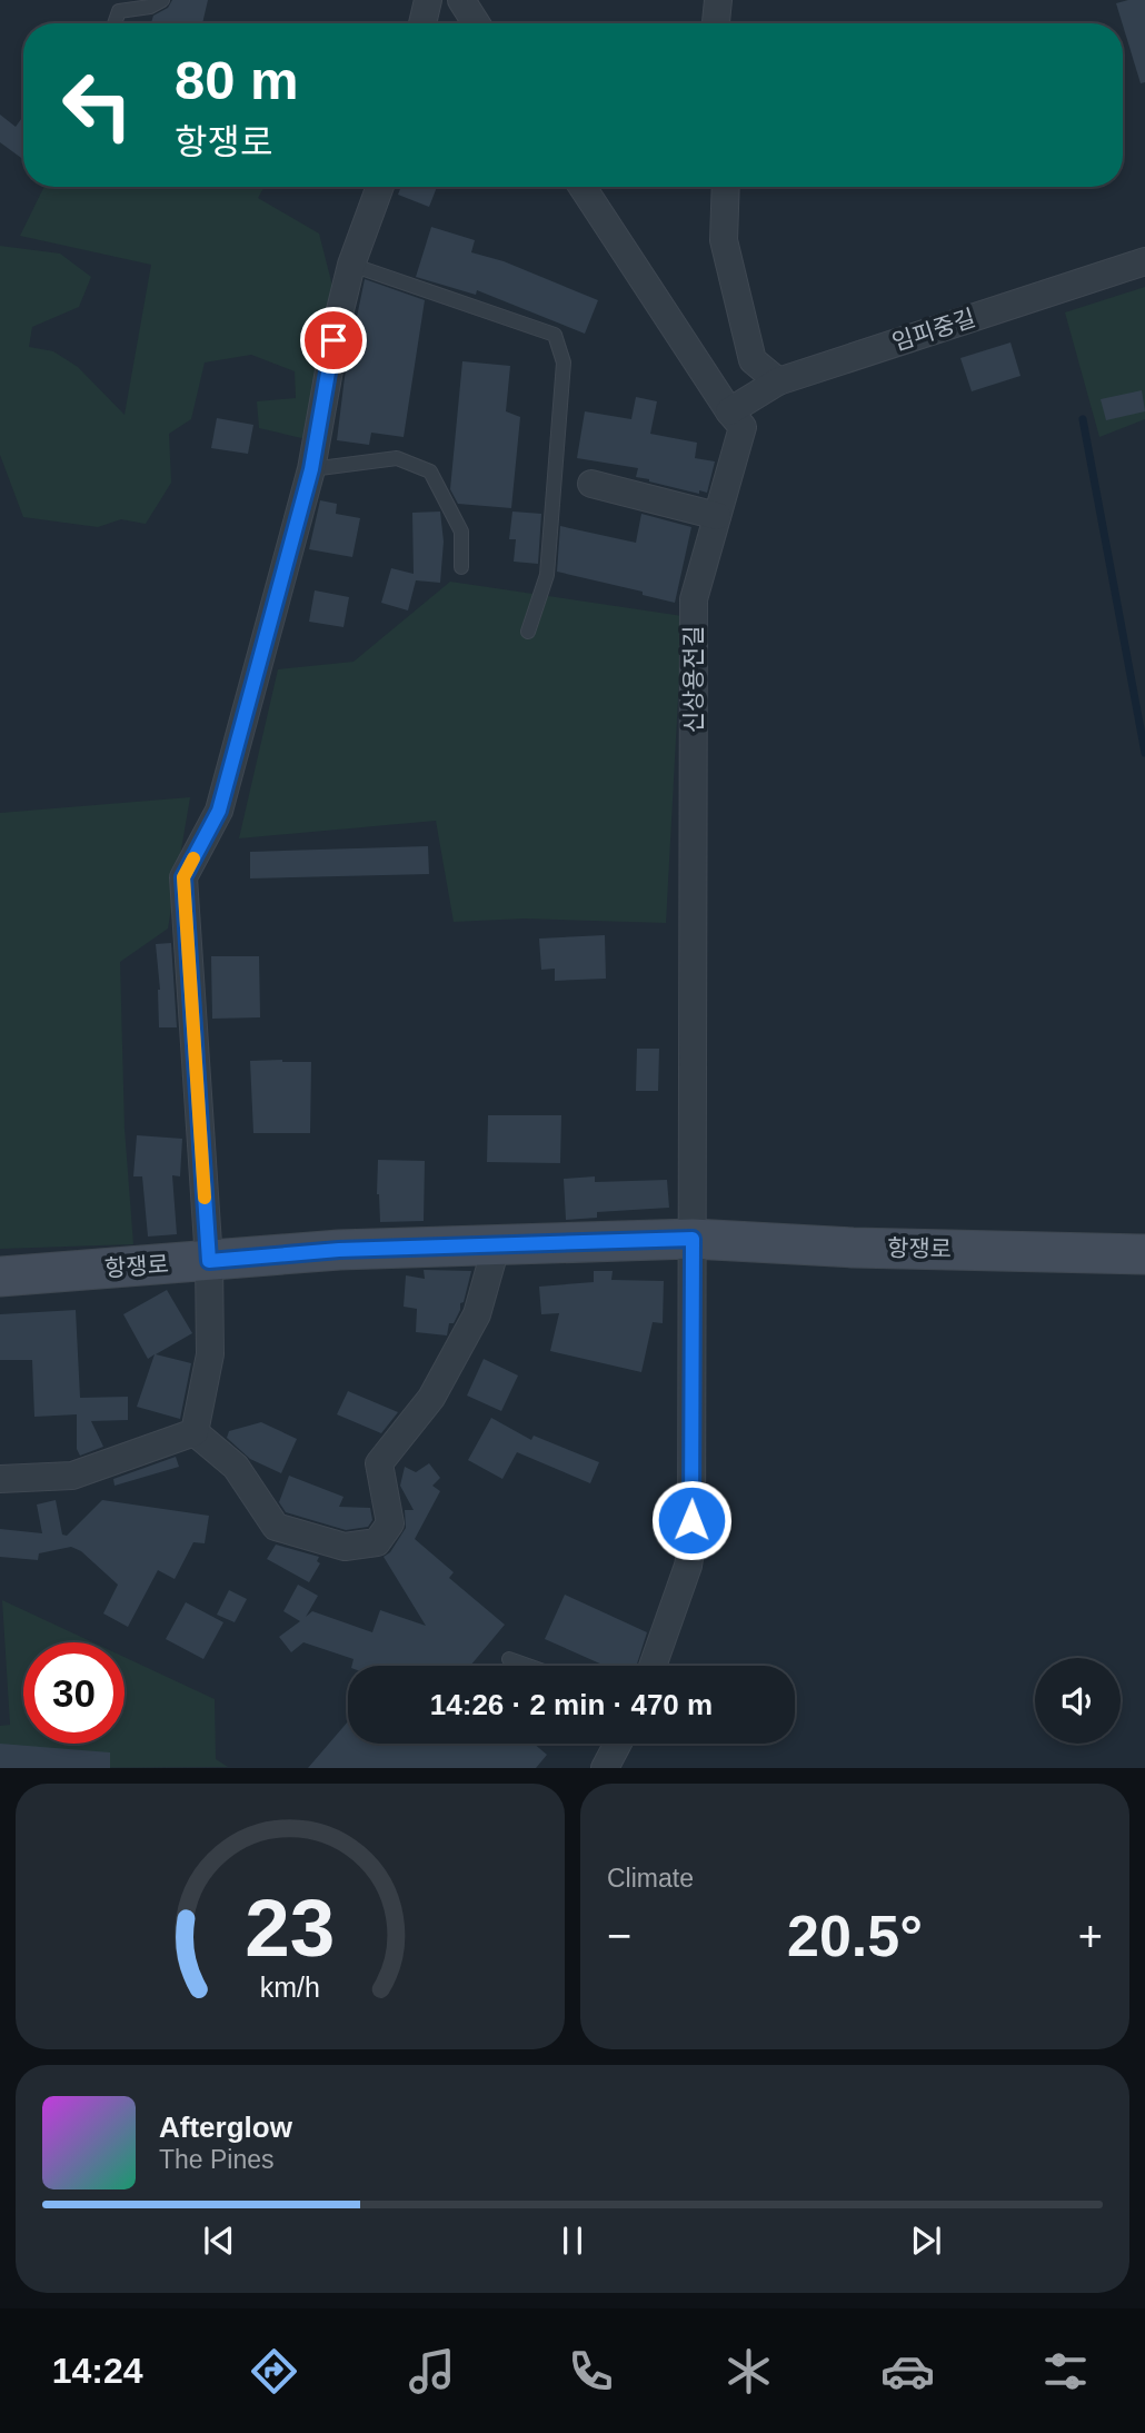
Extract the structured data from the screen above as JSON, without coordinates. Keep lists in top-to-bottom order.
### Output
{
  "streets": {
    "street": ["임피중길", "신상용전길", "항쟁로"]
  },
  "crossings": [
    ["임피중길", "신상용전길"],
    ["신상용전길", "항쟁로"]
  ],
  "page": {
    "turn": ["80 m", "항쟁로"],
    "limit": "30",
    "trip": "14:26 · 2 min · 470 m",
    "tile": "Climate",
    "heat": ["−", "20.5°", "+"],
    "song": ["Afterglow", "The Pines"],
    "tabs": "14:24",
    "gauge": ["23", "km/h"]
  }
}
